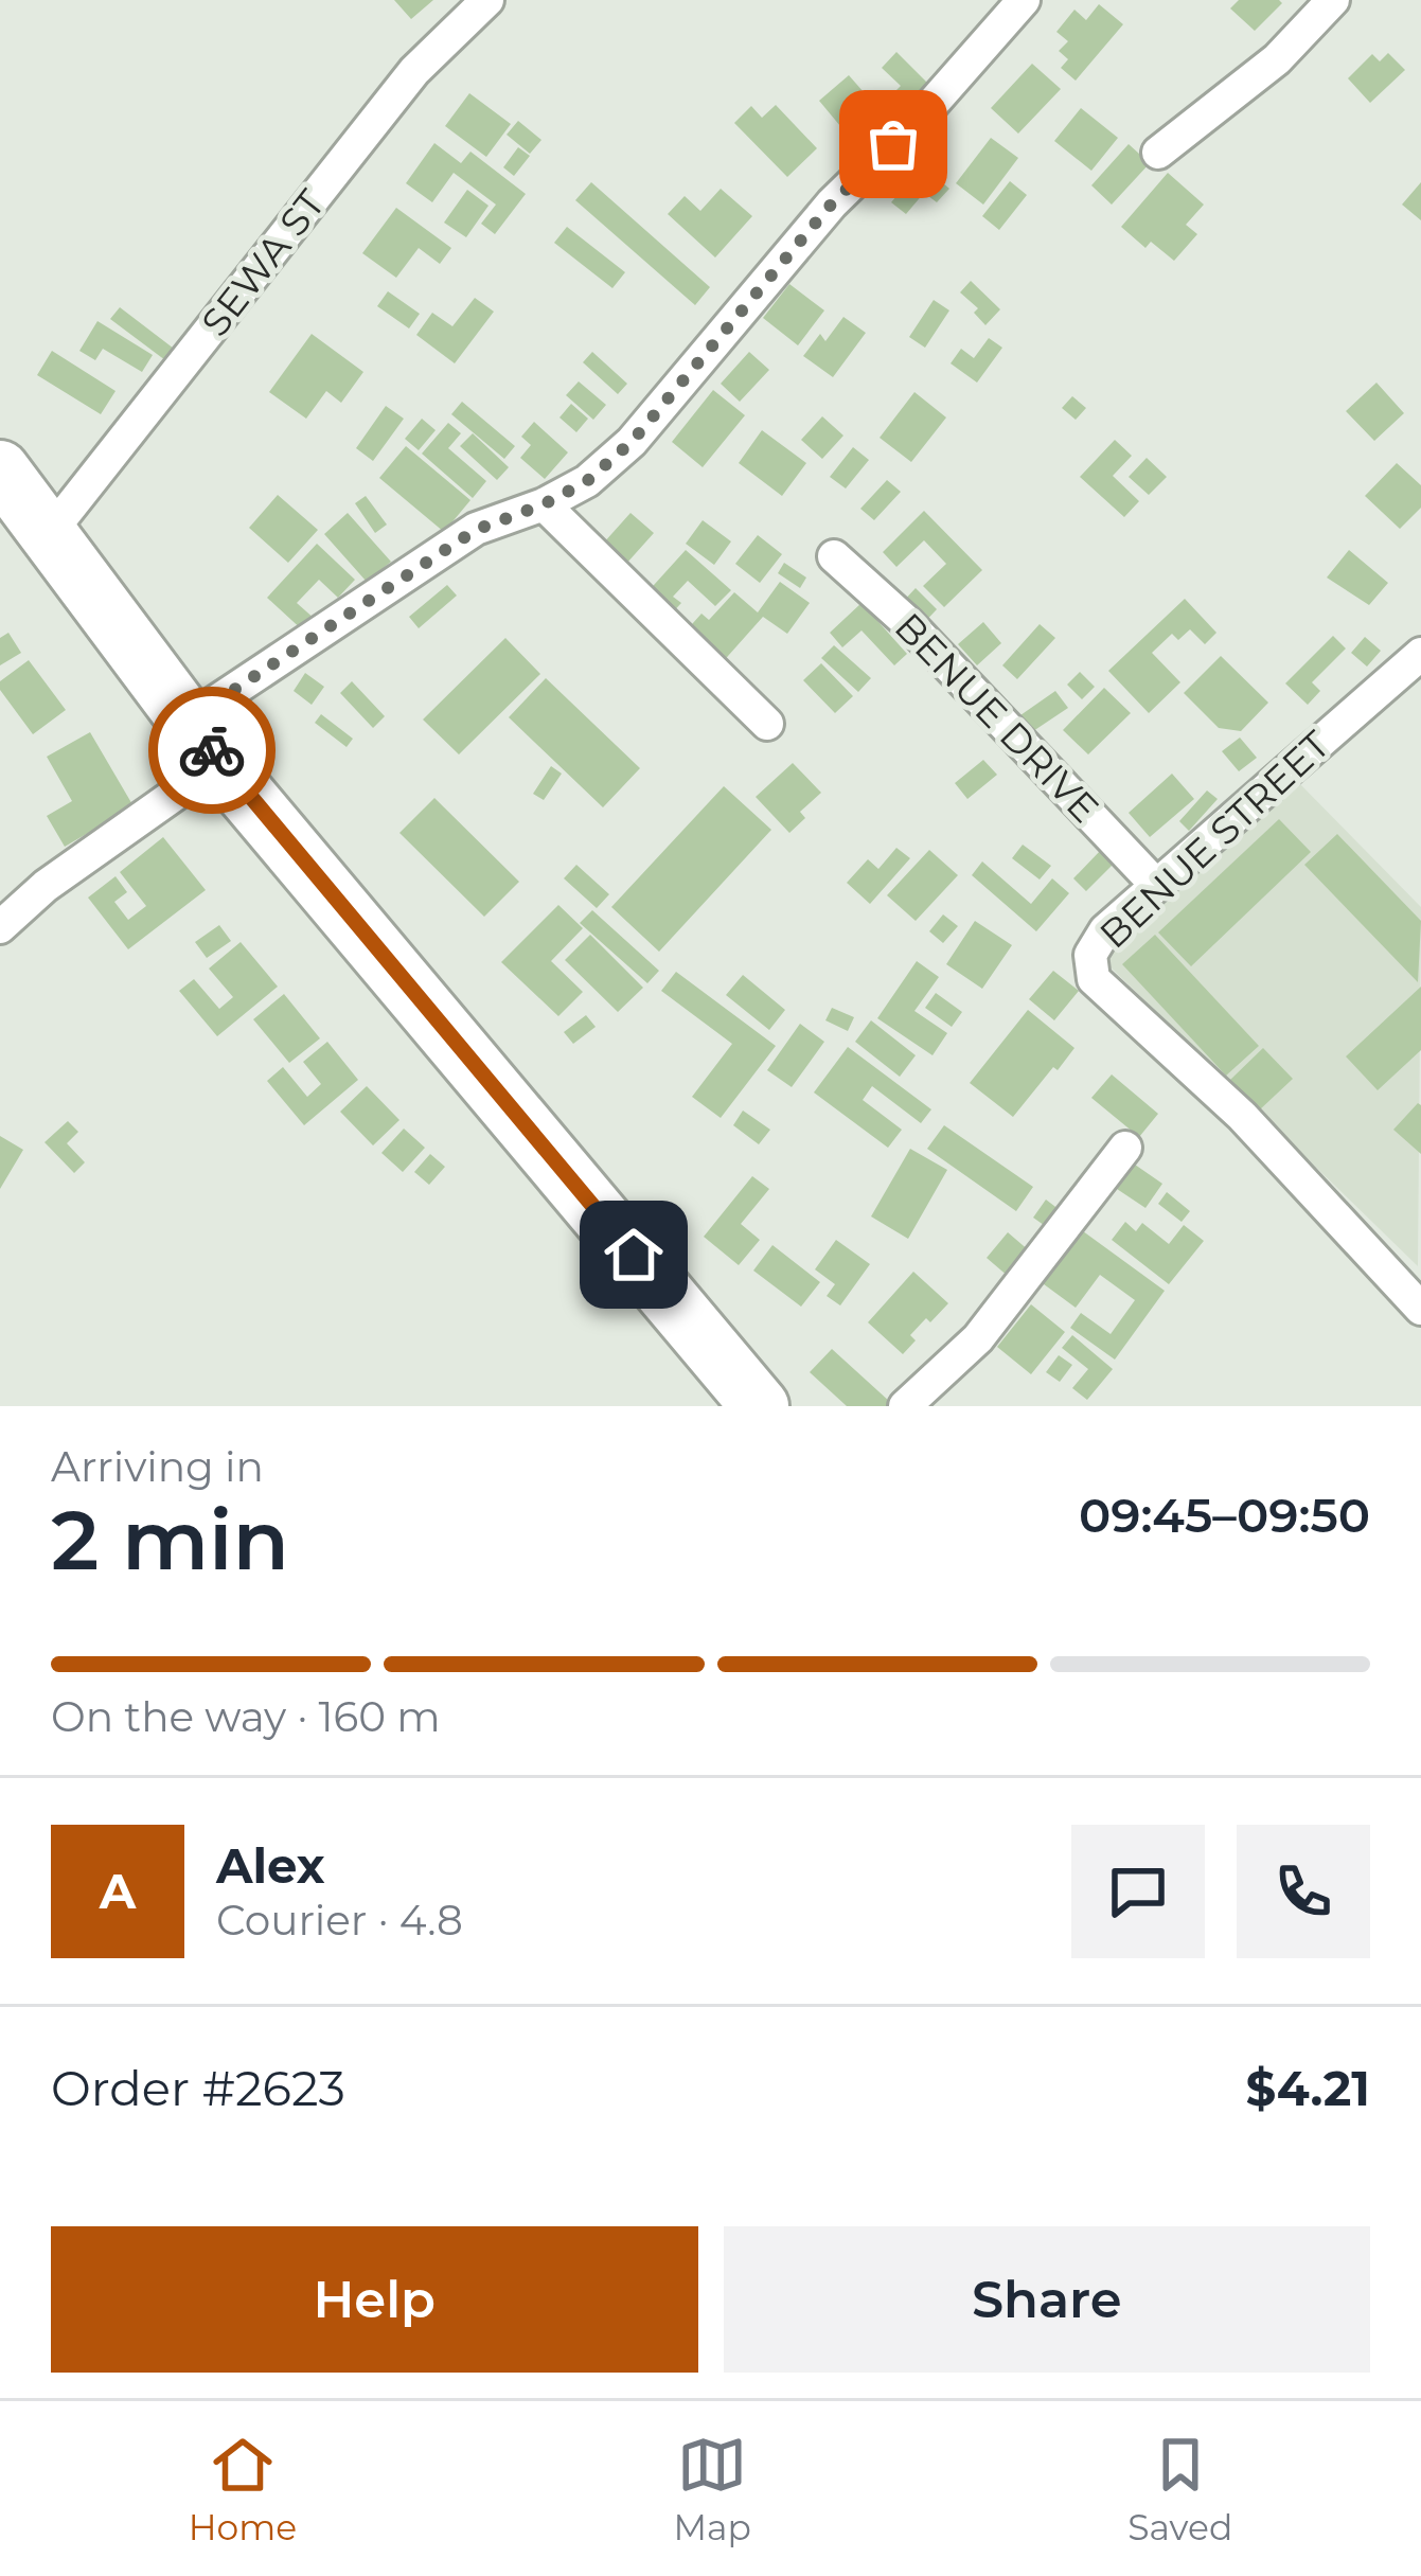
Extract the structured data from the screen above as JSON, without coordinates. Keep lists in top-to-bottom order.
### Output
{
  "streets": {
    "street": ["SEWA ST", "BENUE DRIVE", "BENUE STREET"]
  },
  "crossings": [
    ["BENUE DRIVE", "BENUE STREET"]
  ],
  "page": {
    "heading": ["2 min", "Arriving in", "09:45–09:50"],
    "panel": [
      "Alex",
      "Courier · 4.8",
      "Order #2623",
      "$4.21"
    ],
    "bar": "On the way · 160 m",
    "round": "A",
    "buttons": ["Help", "Share"],
    "tabs": ["Home", "Map", "Saved"]
  }
}
